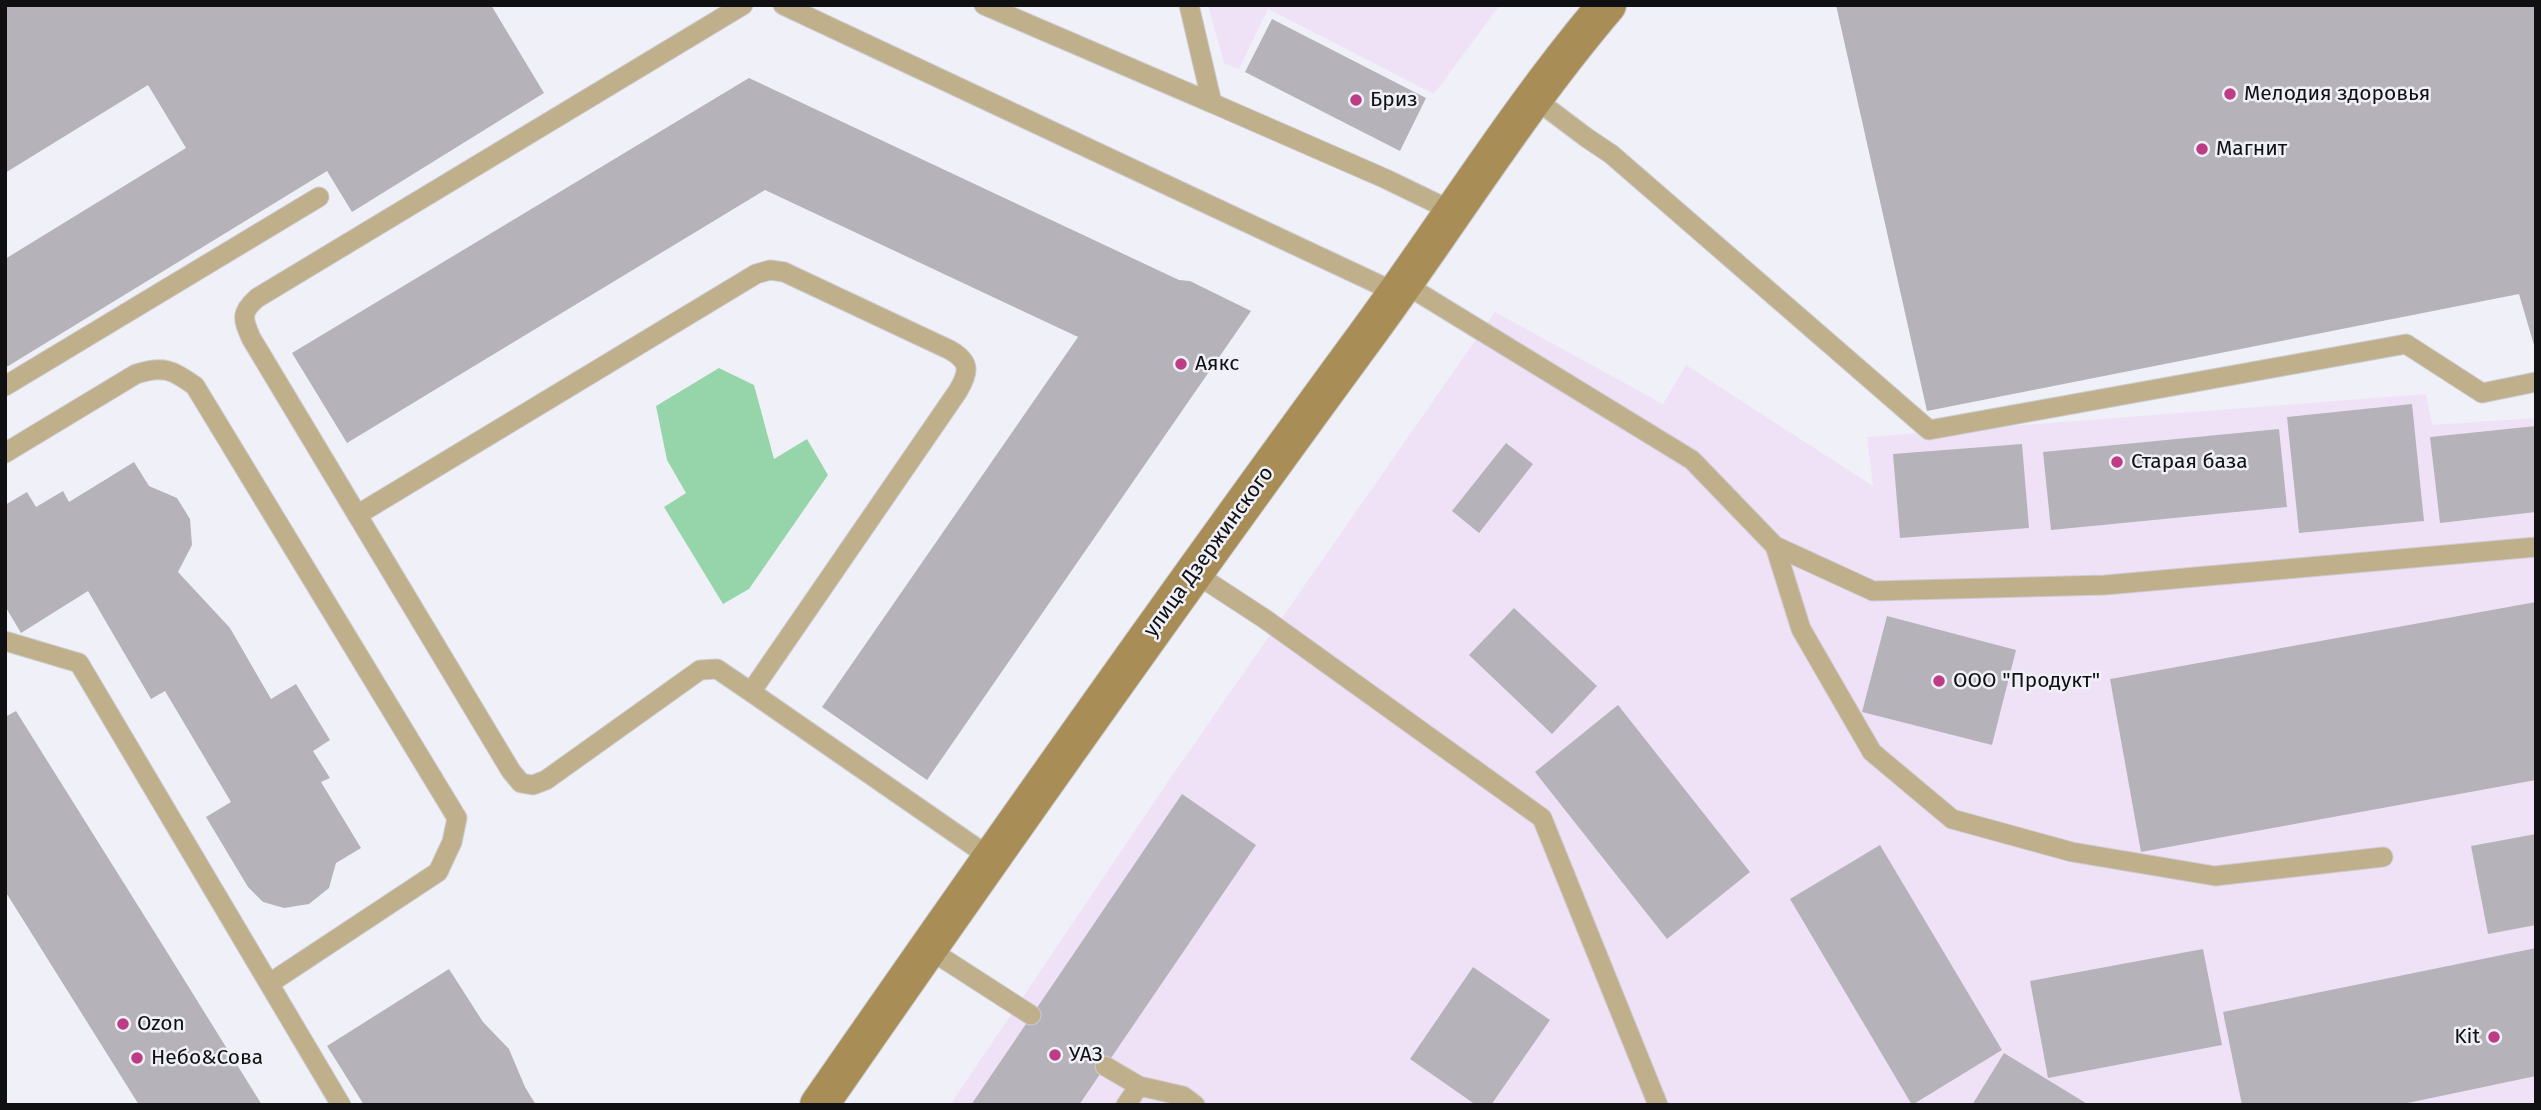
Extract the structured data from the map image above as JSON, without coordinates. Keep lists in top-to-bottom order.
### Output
{
  "streets": {
    "main road": ["улица Дзержинского"]
  },
  "places": [
    "Мелодия здоровья",
    "Бриз",
    "Магнит",
    "Аякс",
    "Старая база",
    "ООО \"Продукт\"",
    "Ozon",
    "Kit",
    "УАЗ",
    "Небо&Сова"
  ]
}
